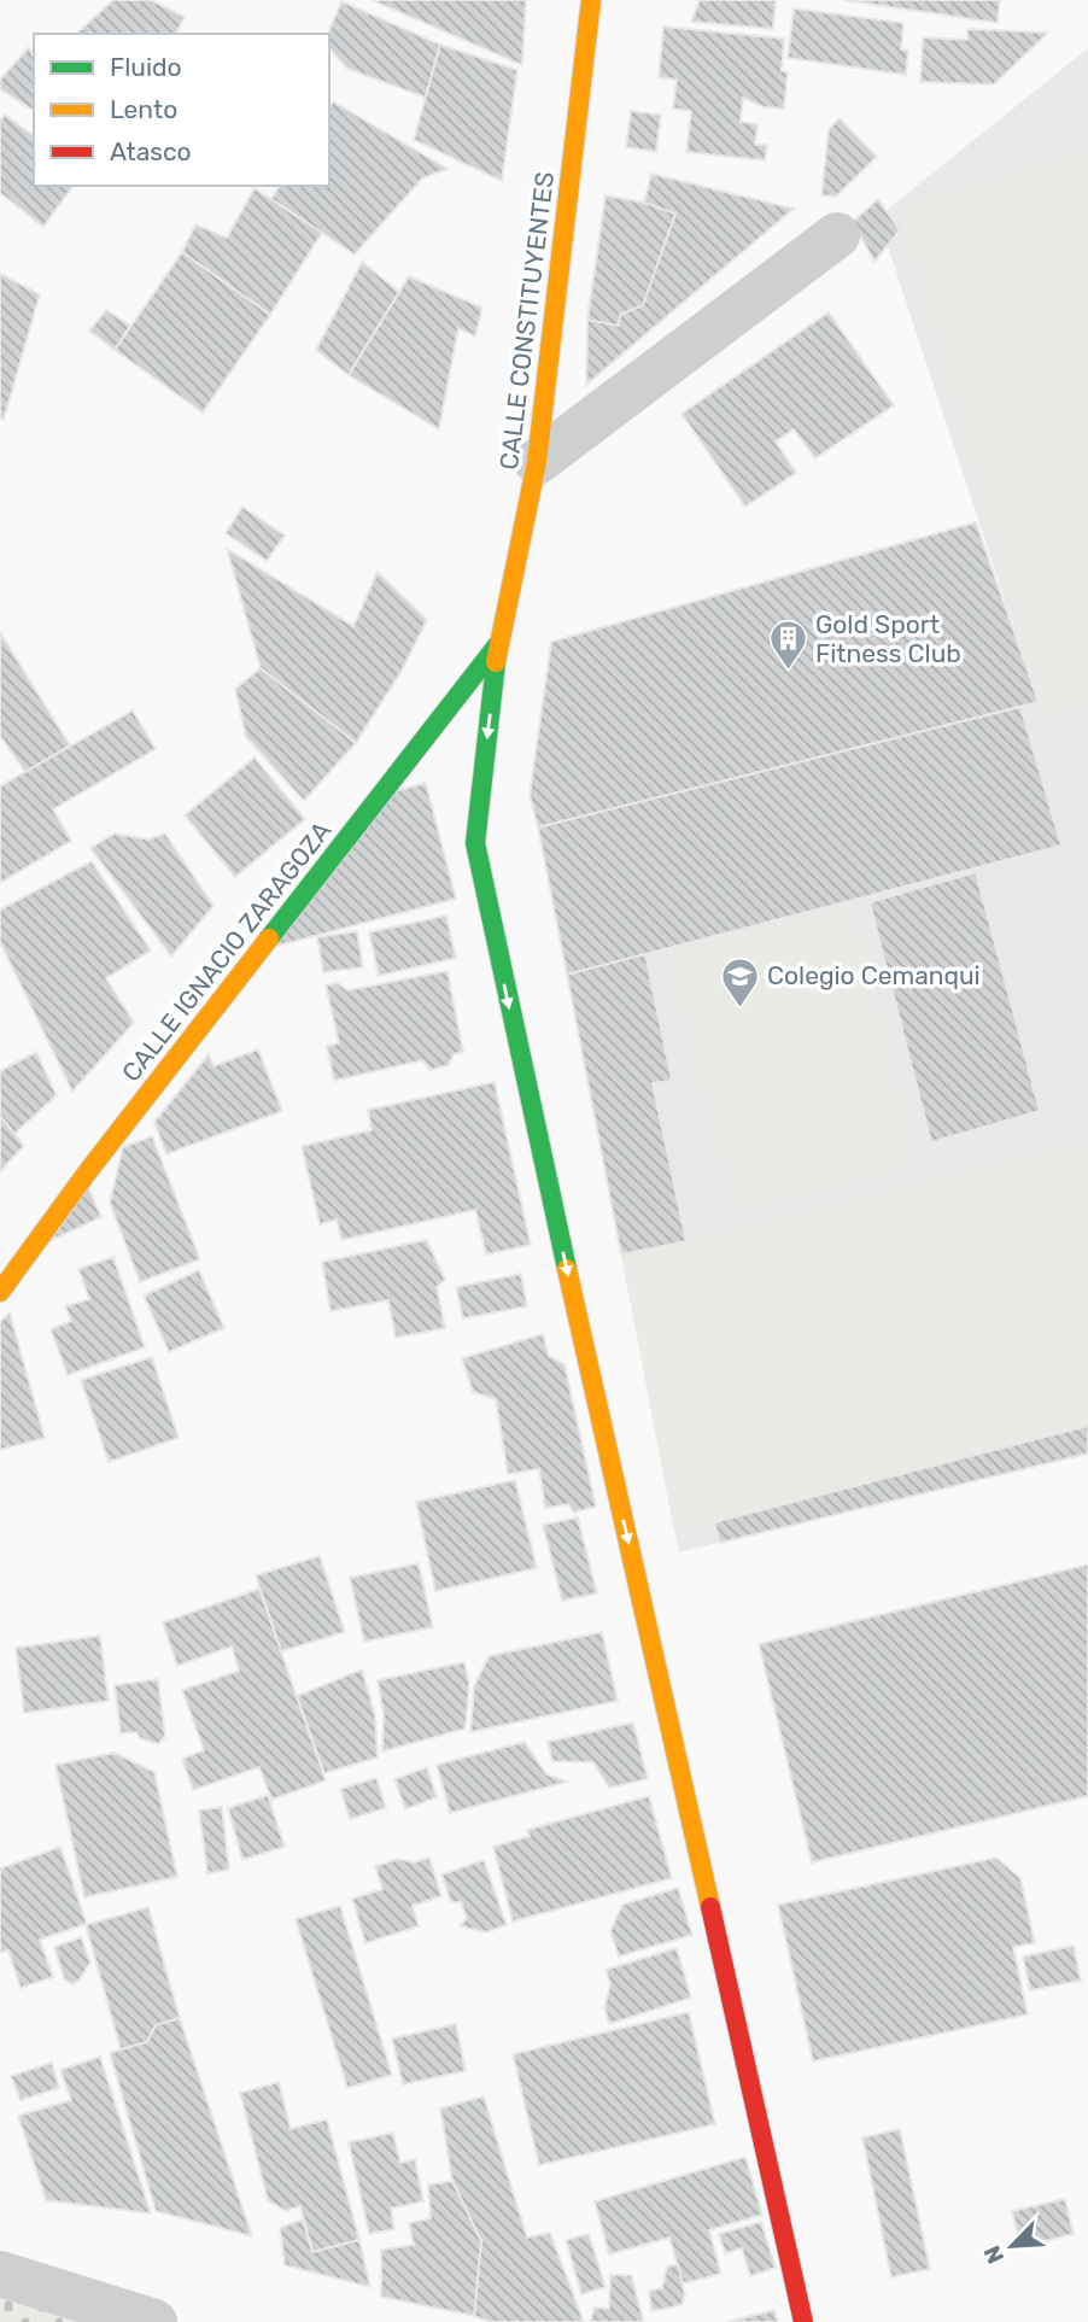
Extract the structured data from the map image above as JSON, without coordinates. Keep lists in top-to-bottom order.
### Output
{
  "streets": {
    "main road": ["CALLE CONSTITUYENTES", "CALLE IGNACIO ZARAGOZA"]
  },
  "crossings": [
    ["CALLE CONSTITUYENTES", "CALLE IGNACIO ZARAGOZA"]
  ],
  "one_way": ["CALLE CONSTITUYENTES"],
  "places": {
    "building": ["Gold Sport Fitness Club"],
    "school or university": ["Colegio Cemanqui"]
  },
  "legend": ["Fluido", "Lento", "Atasco"],
  "north": "bottom left"
}
